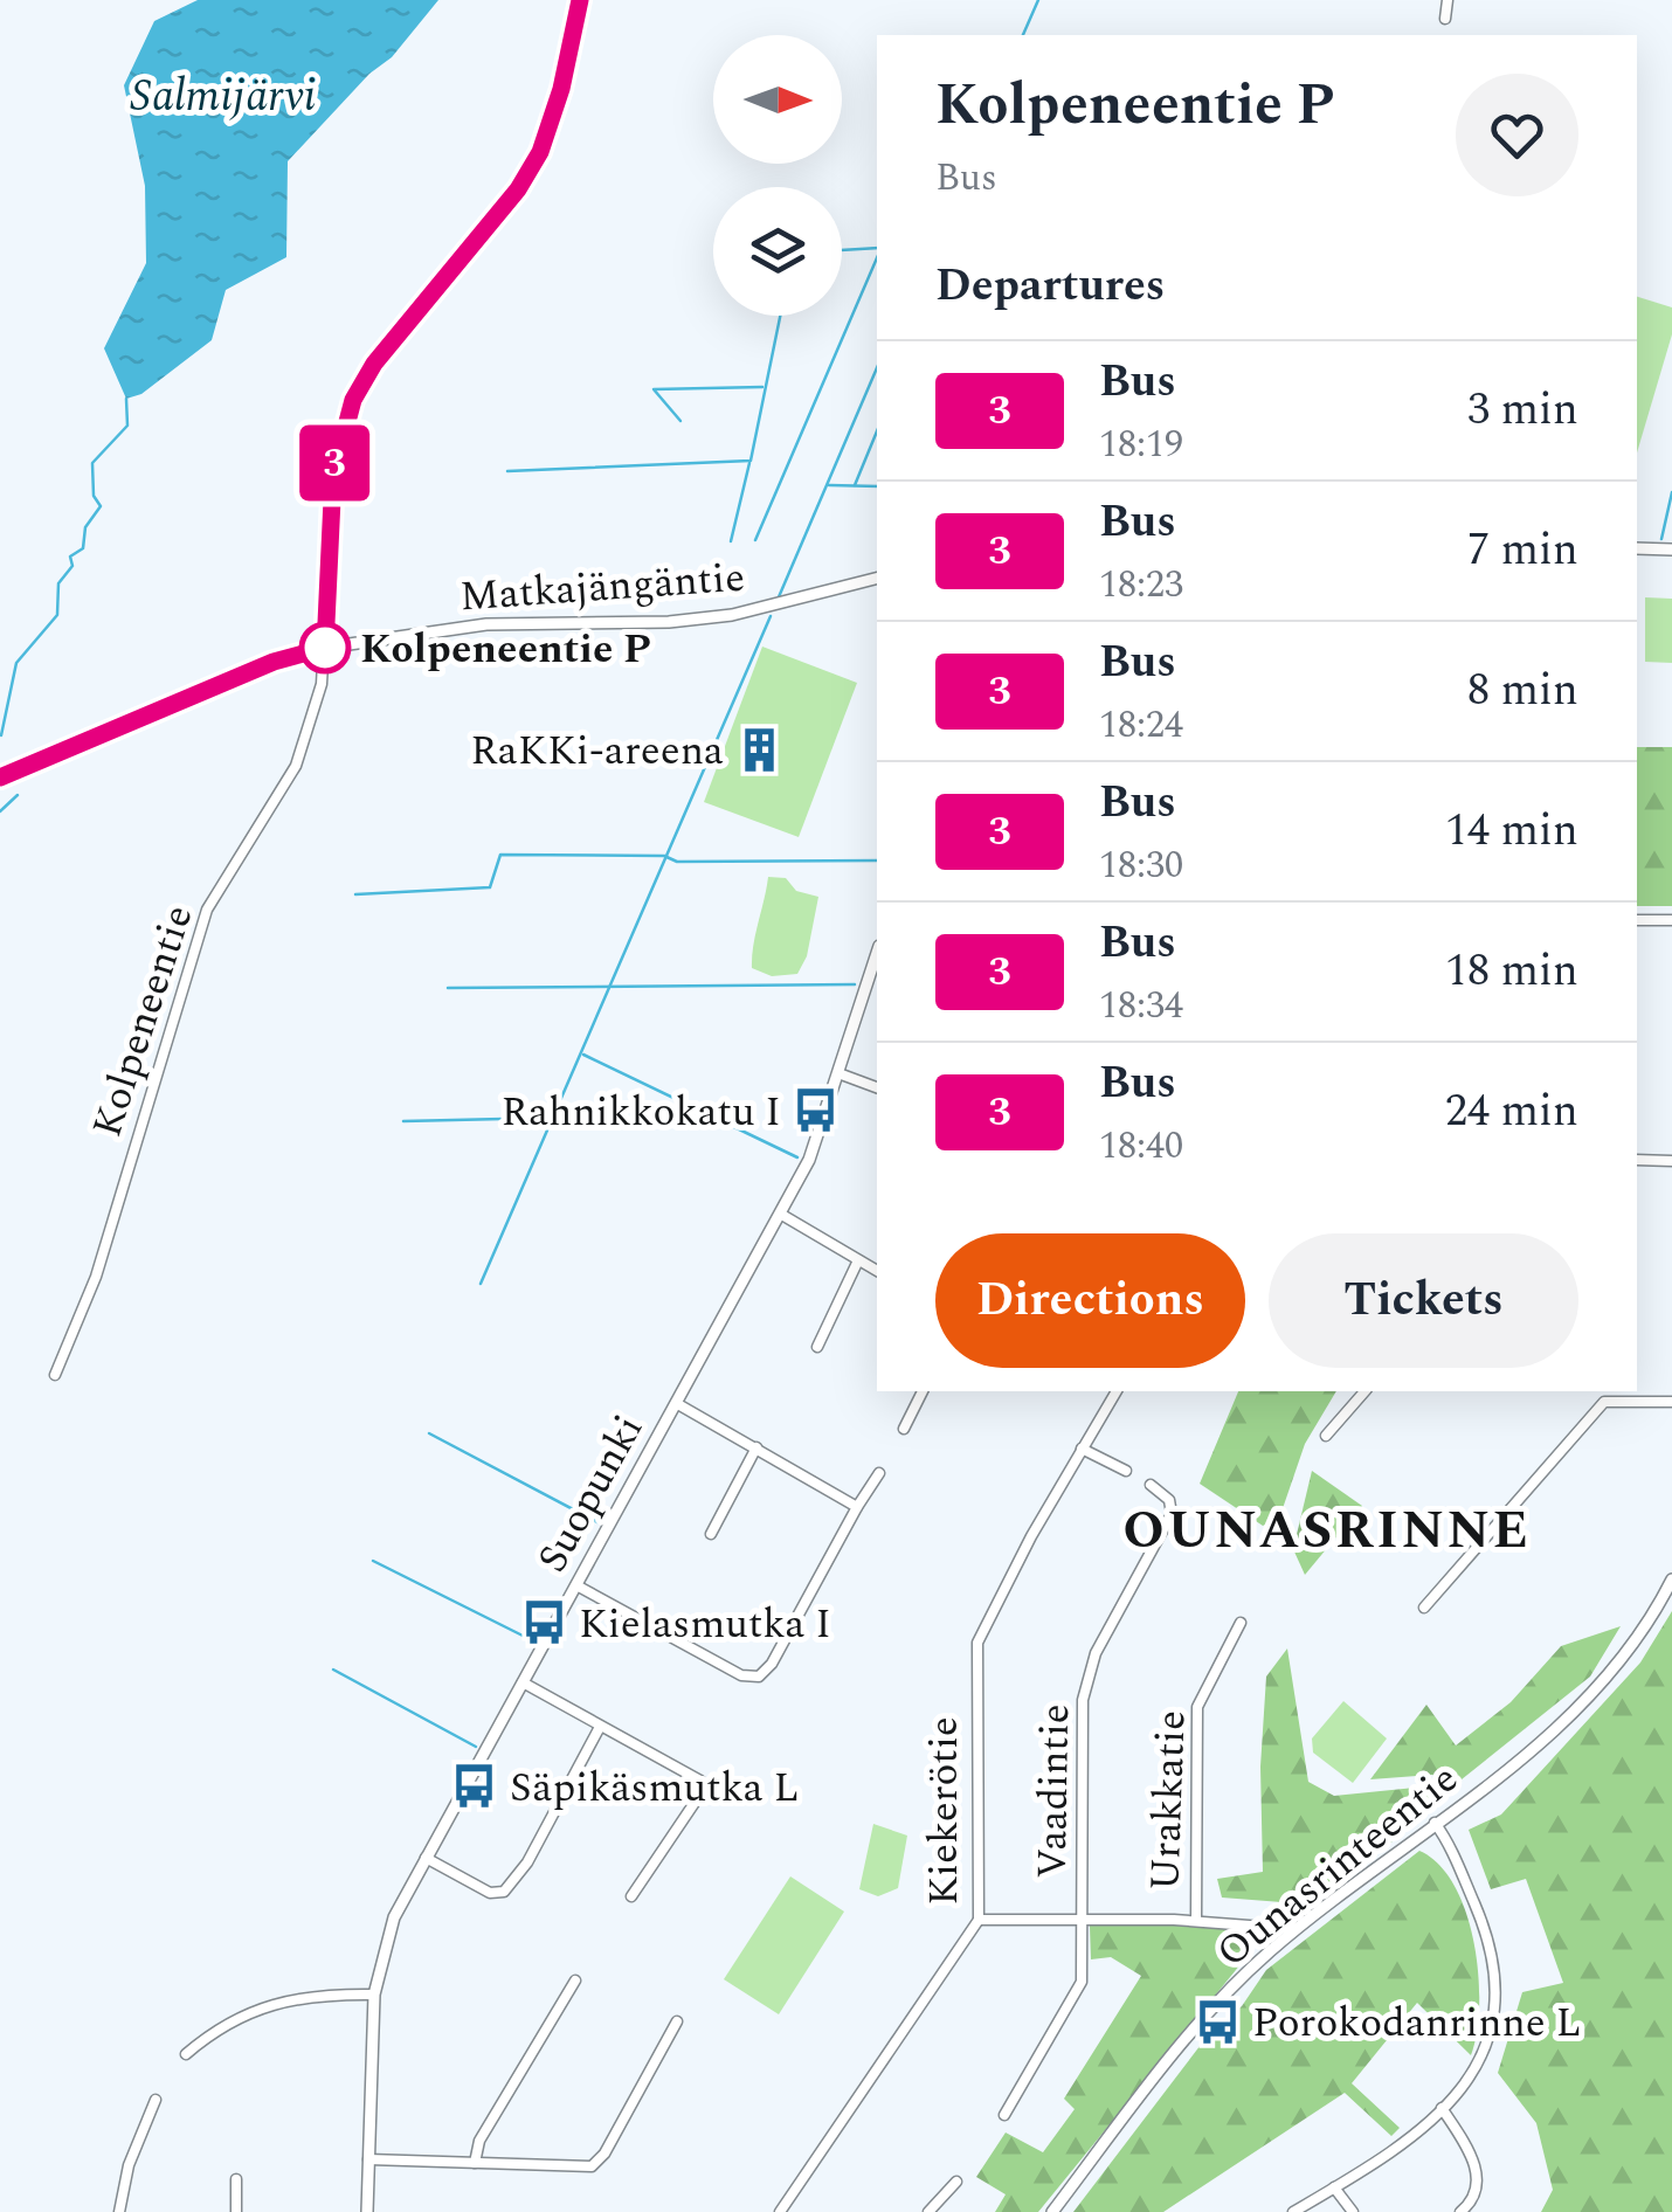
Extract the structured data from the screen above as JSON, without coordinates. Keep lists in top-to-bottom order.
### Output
{
  "streets": {
    "street": [
      "Matkajängäntie",
      "Kolpeneentie",
      "Suopunki",
      "Vaadintie",
      "Urakkatie",
      "Kiekerötie",
      "Ounasrinteentie"
    ]
  },
  "crossings": [
    ["Matkajängäntie", "Kolpeneentie"]
  ],
  "districts": ["OUNASRINNE"],
  "water": ["Salmijärvi"],
  "places": {
    "other": ["Kolpeneentie P"],
    "building": ["RaKKi-areena"],
    "bus stop": [
      "Rahnikkokatu I",
      "Kielasmutka I",
      "Säpikäsmutka L",
      "Porokodanrinne L"
    ]
  },
  "lines": ["bus line 3"],
  "north": "right",
  "page": {
    "on_map": "3",
    "heading": [
      ["Kolpeneentie P", "Bus"],
      "Departures"
    ],
    "list": [
      {
        "mark": "3",
        "name": "Bus",
        "note": "18:19",
        "value": "3 min"
      },
      {
        "mark": "3",
        "name": "Bus",
        "note": "18:23",
        "value": "7 min"
      },
      {
        "mark": "3",
        "name": "Bus",
        "note": "18:24",
        "value": "8 min"
      },
      {
        "mark": "3",
        "name": "Bus",
        "note": "18:30",
        "value": "14 min"
      },
      {
        "mark": "3",
        "name": "Bus",
        "note": "18:34",
        "value": "18 min"
      },
      {
        "mark": "3",
        "name": "Bus",
        "note": "18:40",
        "value": "24 min"
      }
    ],
    "buttons": ["Directions", "Tickets"]
  }
}
